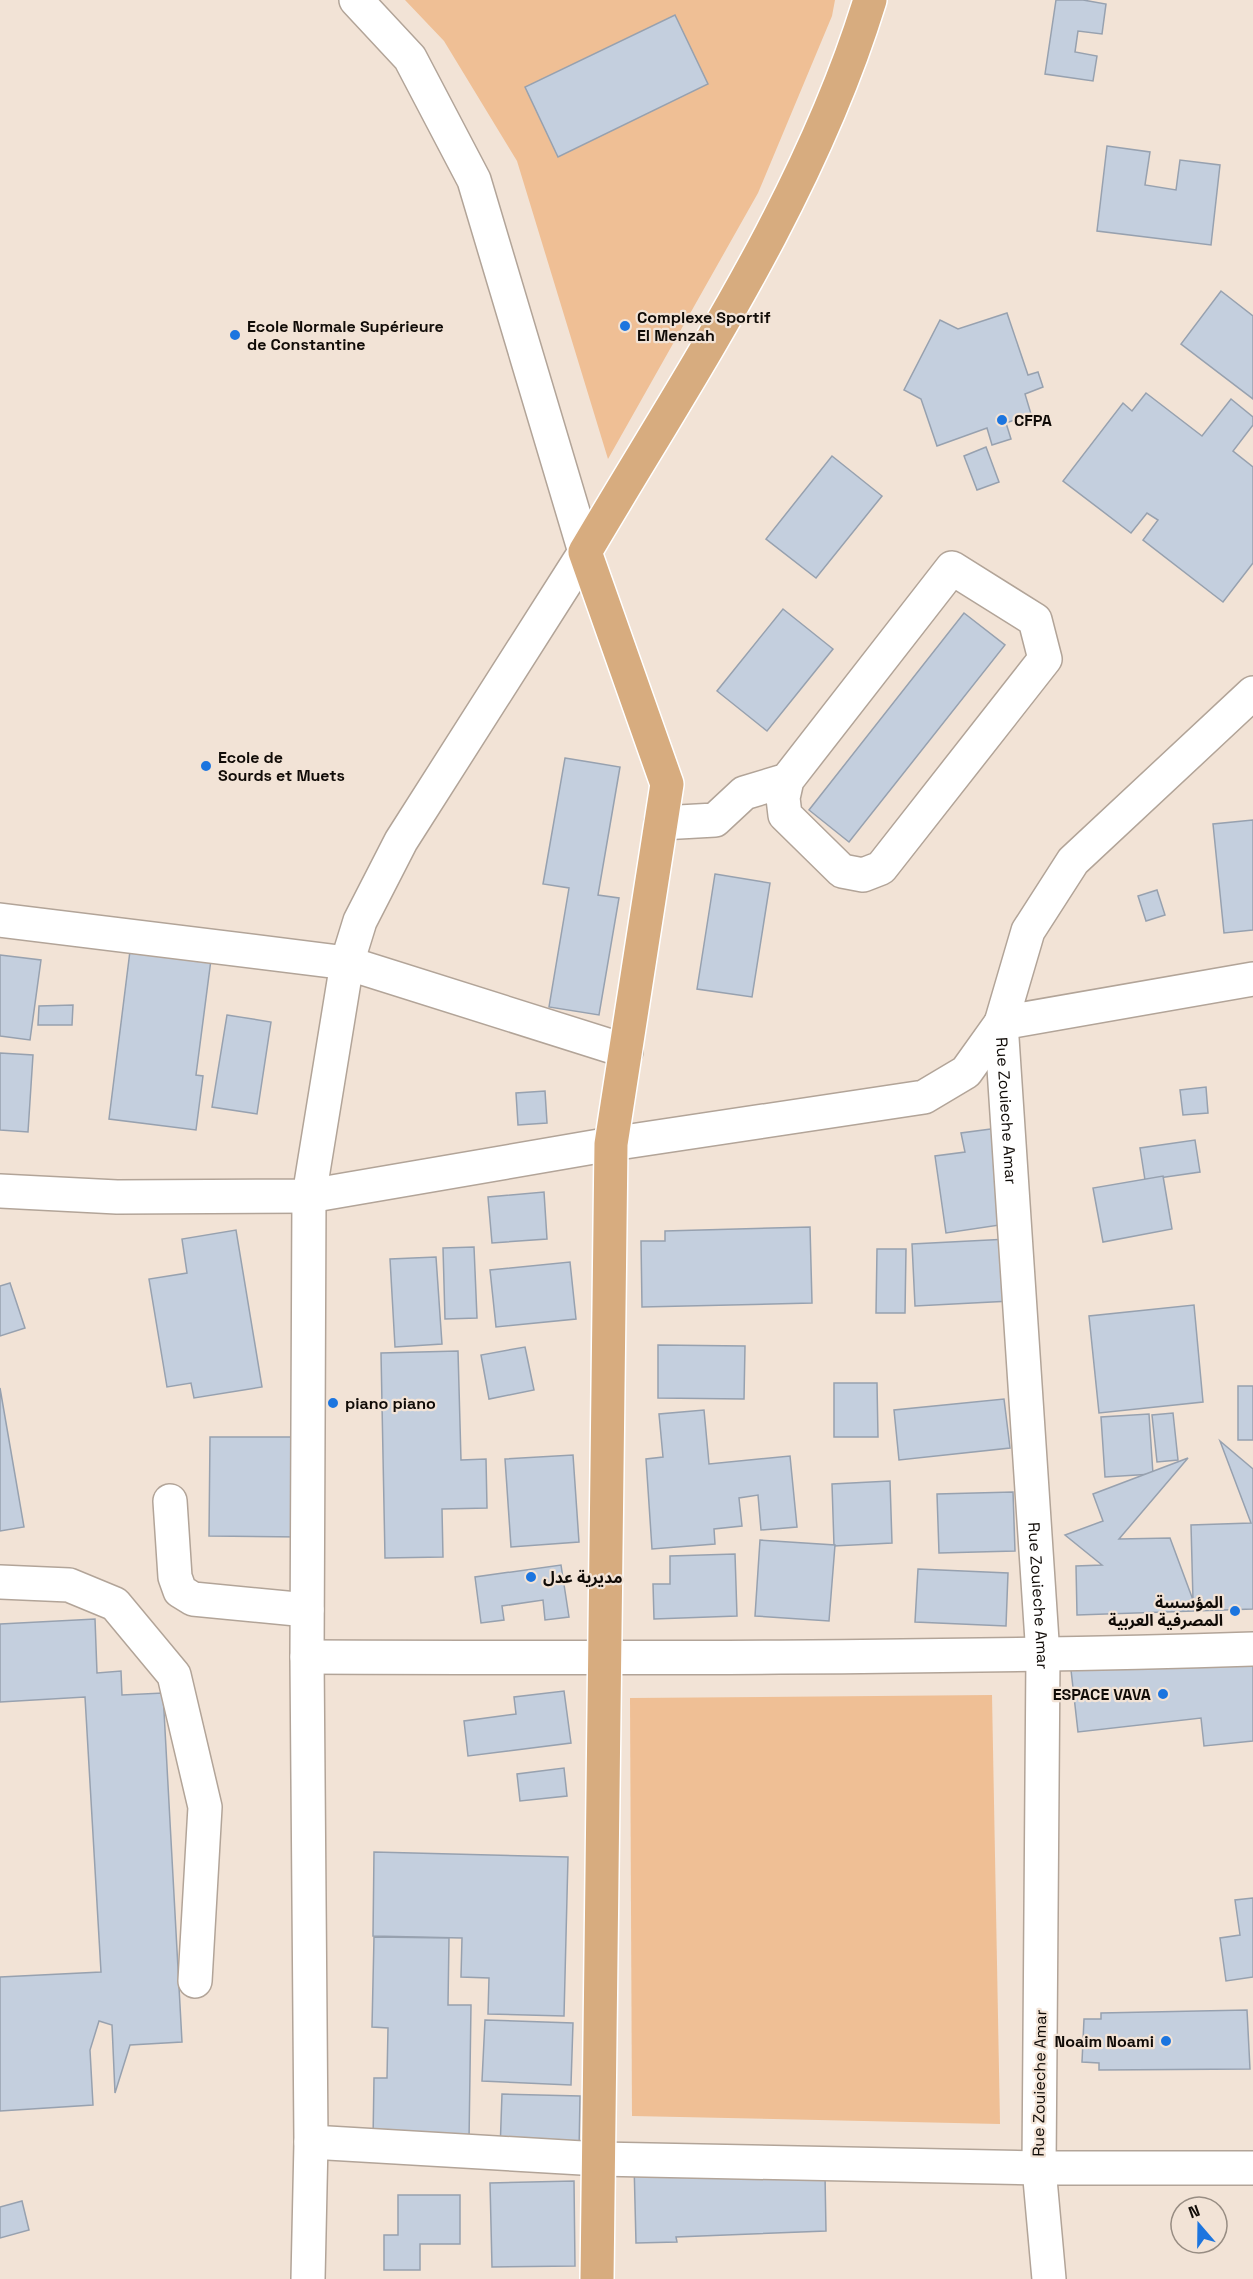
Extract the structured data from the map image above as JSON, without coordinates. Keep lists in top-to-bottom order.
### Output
{
  "streets": {
    "street": ["Rue Zouieche Amar"]
  },
  "places": [
    "Complexe Sportif El Menzah",
    "Ecole Normale Supérieure de Constantine",
    "CFPA",
    "Ecole de Sourds et Muets",
    "piano piano",
    "مديرية عدل",
    "المؤسسة المصرفية العربية",
    "ESPACE VAVA",
    "Noaim Noami"
  ],
  "north": "top"
}
